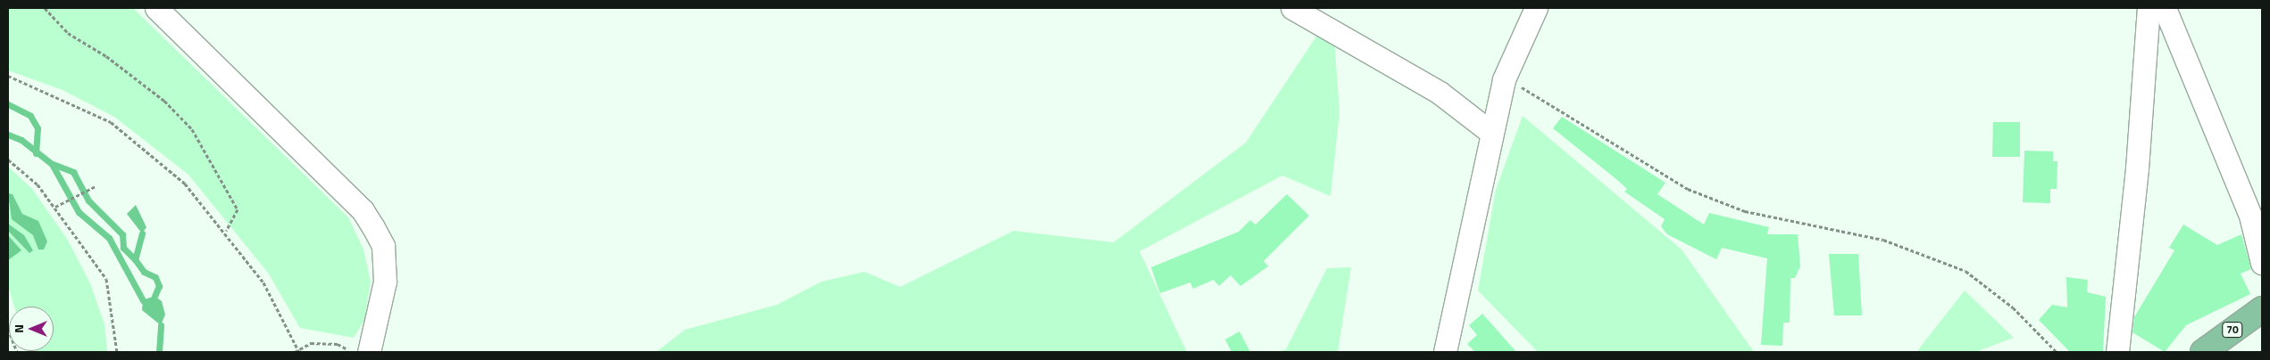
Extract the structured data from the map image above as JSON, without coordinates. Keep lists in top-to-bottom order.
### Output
{
  "streets": {
    "main road": ["70"]
  },
  "north": "left"
}
